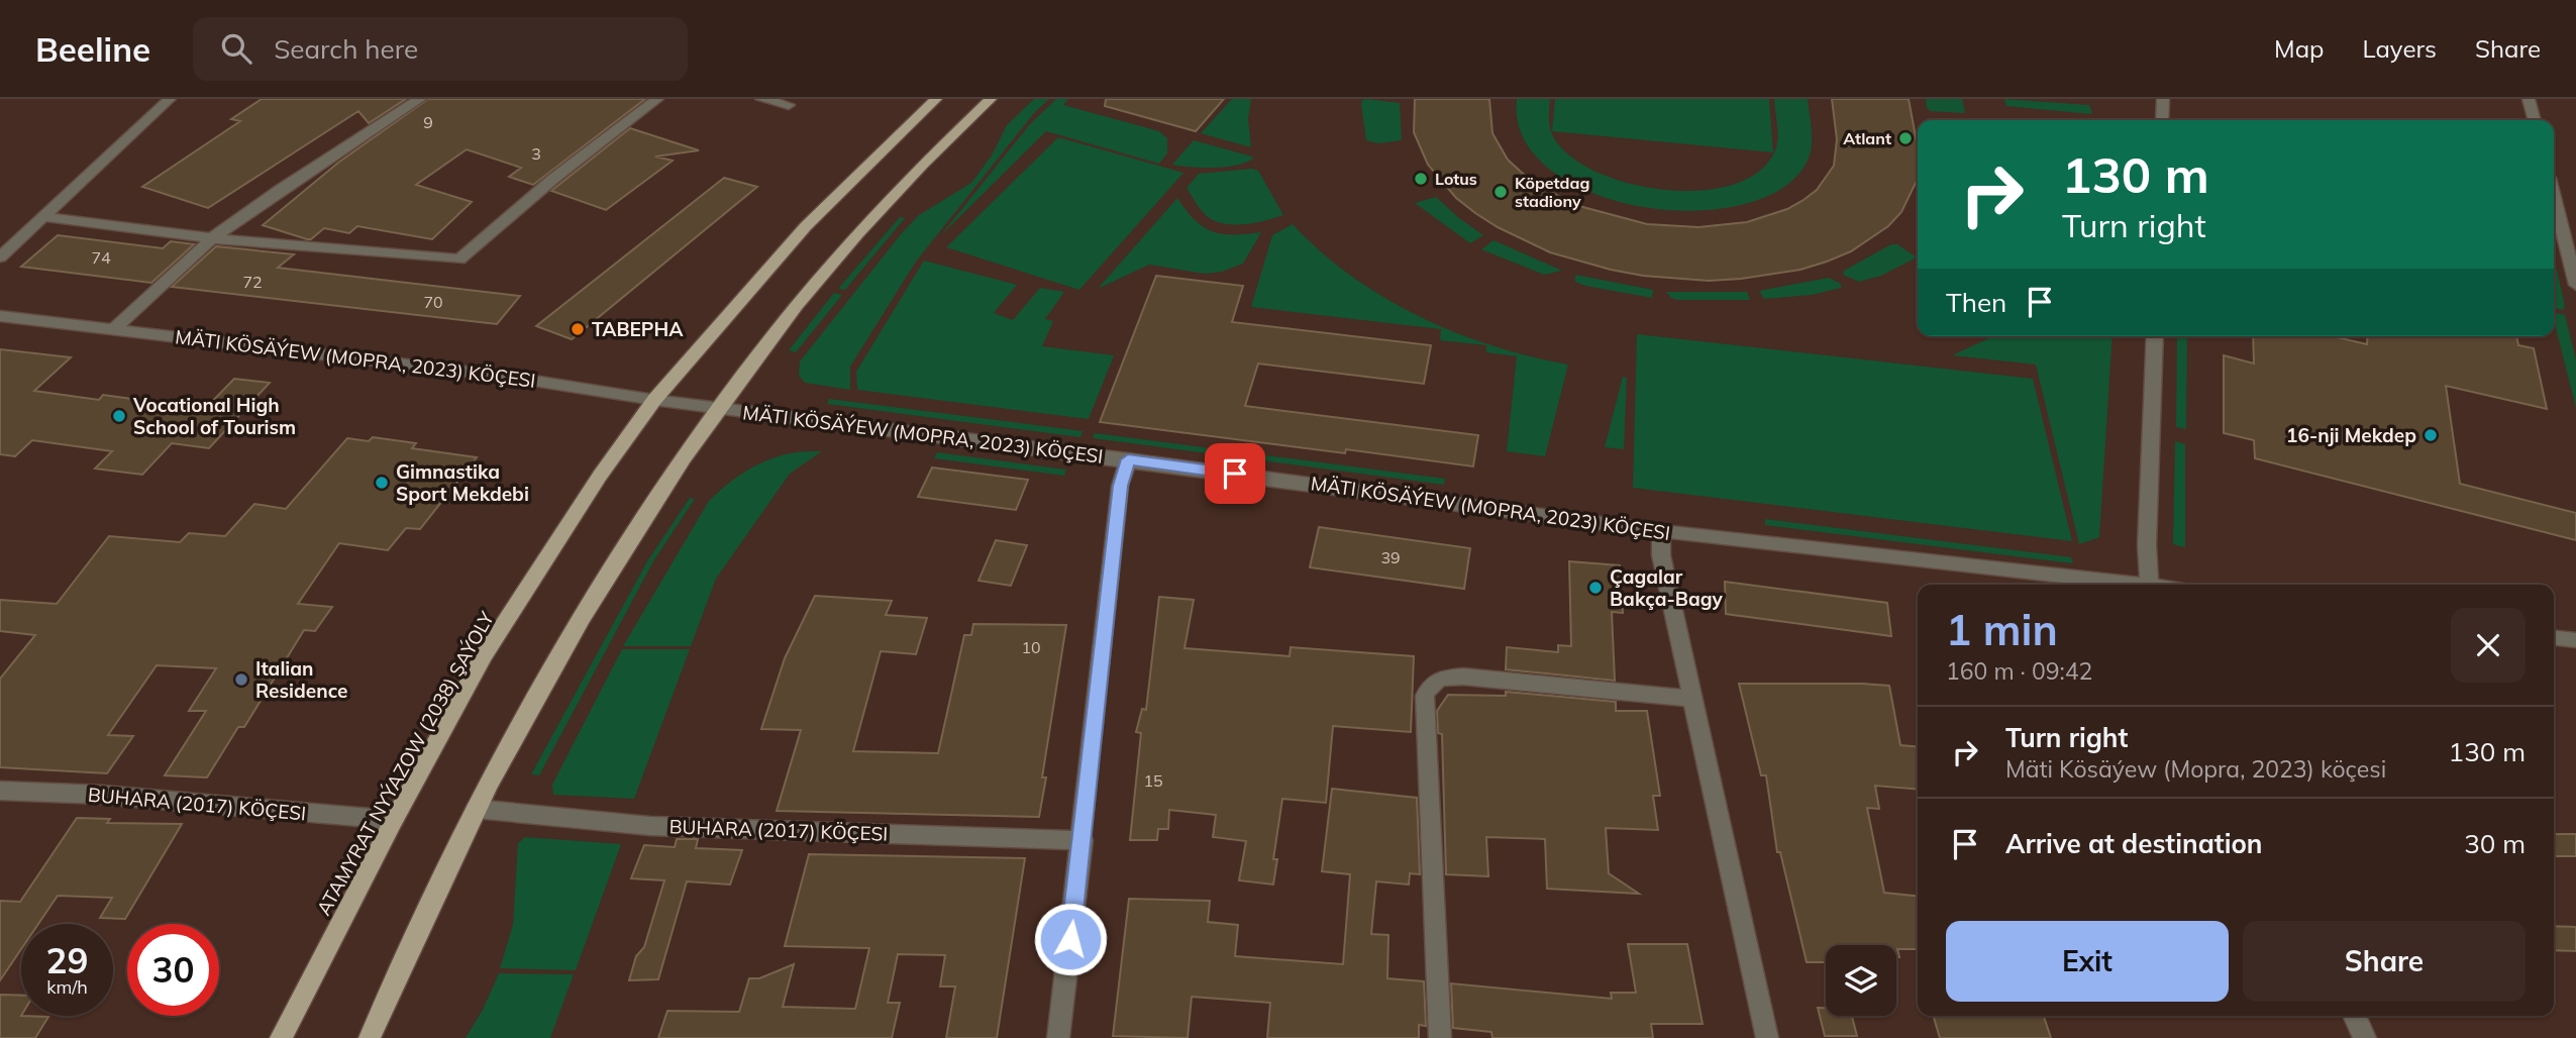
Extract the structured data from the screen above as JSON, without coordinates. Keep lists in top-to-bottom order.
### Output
{
  "streets": {
    "main road": ["ATAMYRAT NYÝAZOW (2038) ŞAÝOLY"],
    "street": ["MÄTI KÖSÄÝEW (MOPRA, 2023) KÖÇESI", "BUHARA (2017) KÖÇESI"]
  },
  "crossings": [
    ["MÄTI KÖSÄÝEW (MOPRA, 2023) KÖÇESI", "ATAMYRAT NYÝAZOW (2038) ŞAÝOLY"],
    ["ATAMYRAT NYÝAZOW (2038) ŞAÝOLY", "BUHARA (2017) KÖÇESI"]
  ],
  "places": [
    "Atlant",
    "Lotus",
    "Köpetdag stadiony",
    "ТАВЕРНА",
    "Vocational High School of Tourism",
    "16-nji Mekdep",
    "Gimnastika Sport Mekdebi",
    "Çagalar Bakça-Bagy",
    "Italian Residence"
  ],
  "house_numbers": [
    "9",
    "3",
    "74",
    "72",
    "70",
    "39",
    "10",
    "15"
  ],
  "page": {
    "header": "Beeline",
    "search": "Search here",
    "nav": ["Map", "Layers", "Share"],
    "turn": ["130 m", "Turn right"],
    "then": "Then",
    "heading": ["1 min", "160 m · 09:42"],
    "list": [
      {
        "name": "Turn right",
        "note": "Mäti Kösäýew (Mopra, 2023) köçesi",
        "value": "130 m"
      },
      {
        "name": "Arrive at destination",
        "value": "30 m"
      }
    ],
    "buttons": ["Exit", "Share"],
    "speed": "29 km/h",
    "limit": "30"
  }
}
